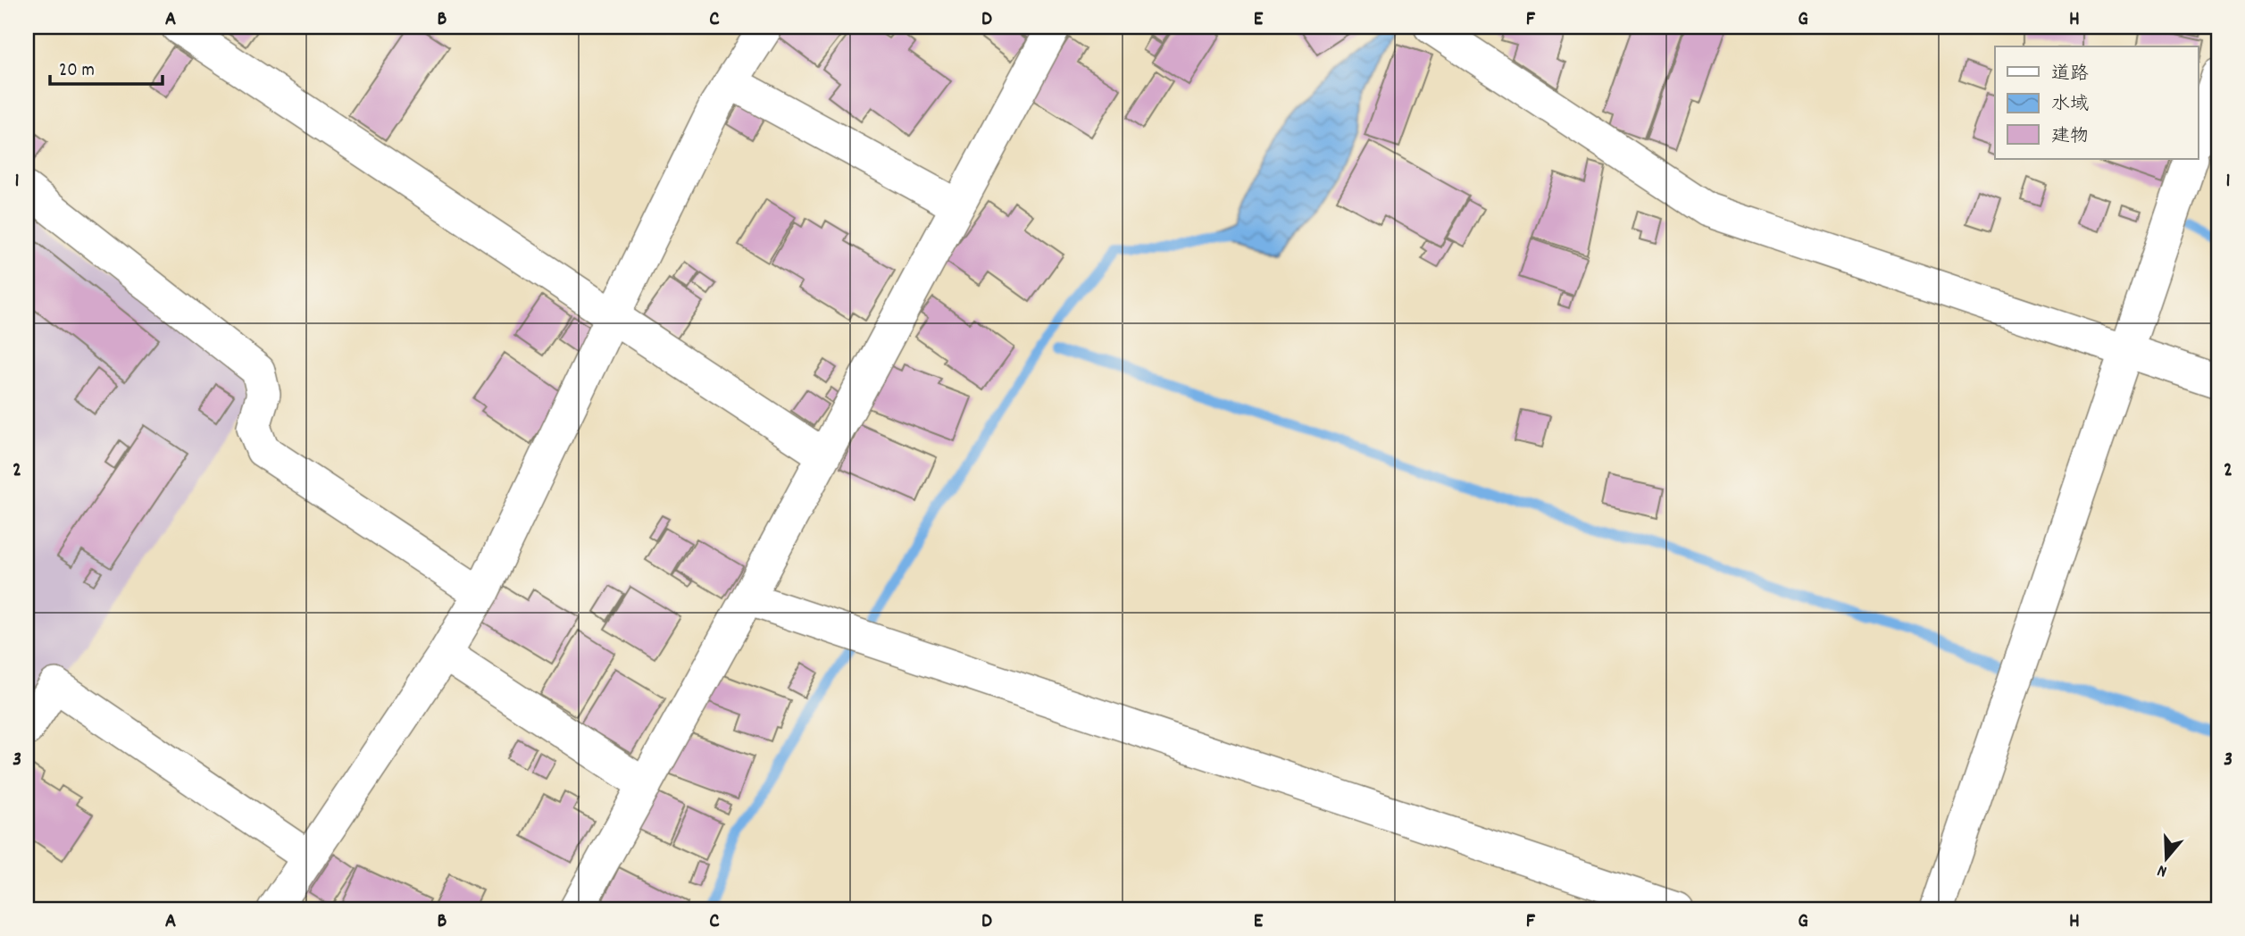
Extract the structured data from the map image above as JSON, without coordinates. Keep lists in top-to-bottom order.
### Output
{
  "legend": ["道路", "水域", "建物"],
  "scale_bar": "20 m",
  "north": "bottom",
  "grid": {
    "columns": [
      "A",
      "B",
      "C",
      "D",
      "E",
      "F",
      "G",
      "H"
    ],
    "rows": ["1", "2", "3"]
  }
}
